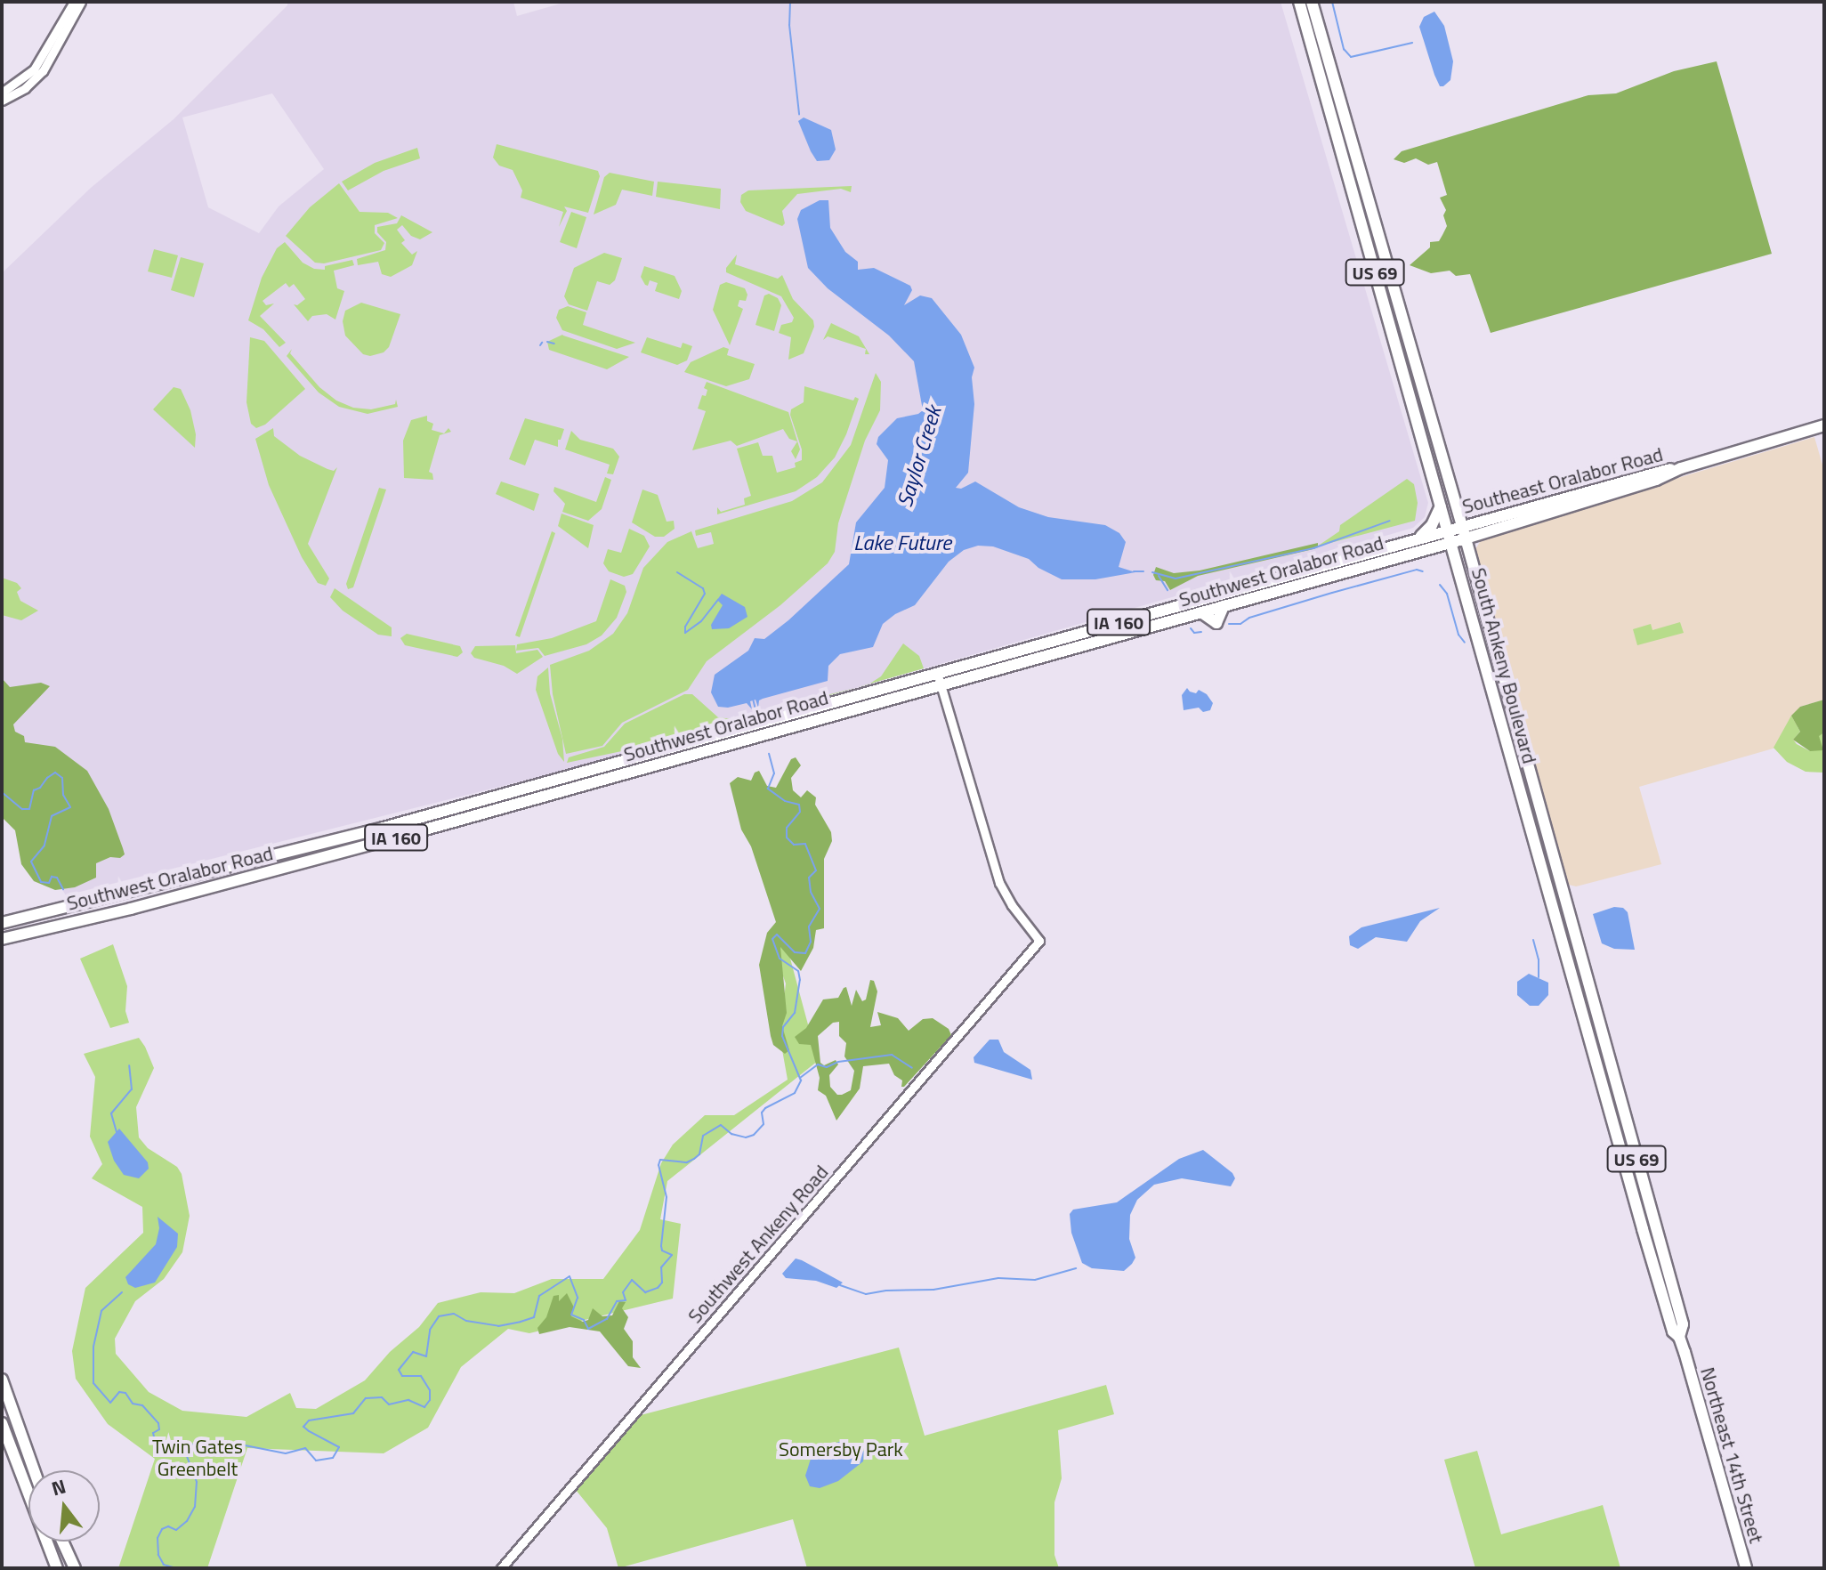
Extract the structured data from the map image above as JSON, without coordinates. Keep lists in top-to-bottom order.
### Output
{
  "streets": {
    "main road": [
      "US 69",
      "Southeast Oralabor Road",
      "Southwest Oralabor Road",
      "IA 160",
      "South Ankeny Boulevard",
      "Northeast 14th Street"
    ],
    "street": ["Southwest Ankeny Road"]
  },
  "crossings": [
    ["Southeast Oralabor Road", "Southwest Oralabor Road"],
    ["Southeast Oralabor Road", "South Ankeny Boulevard"],
    ["Southwest Oralabor Road", "South Ankeny Boulevard"],
    ["Southwest Oralabor Road", "Southwest Ankeny Road"],
    ["South Ankeny Boulevard", "Northeast 14th Street"]
  ],
  "water": ["Saylor Creek", "Lake Future"],
  "parks": ["Twin Gates Greenbelt", "Somersby Park"],
  "north": "top"
}
